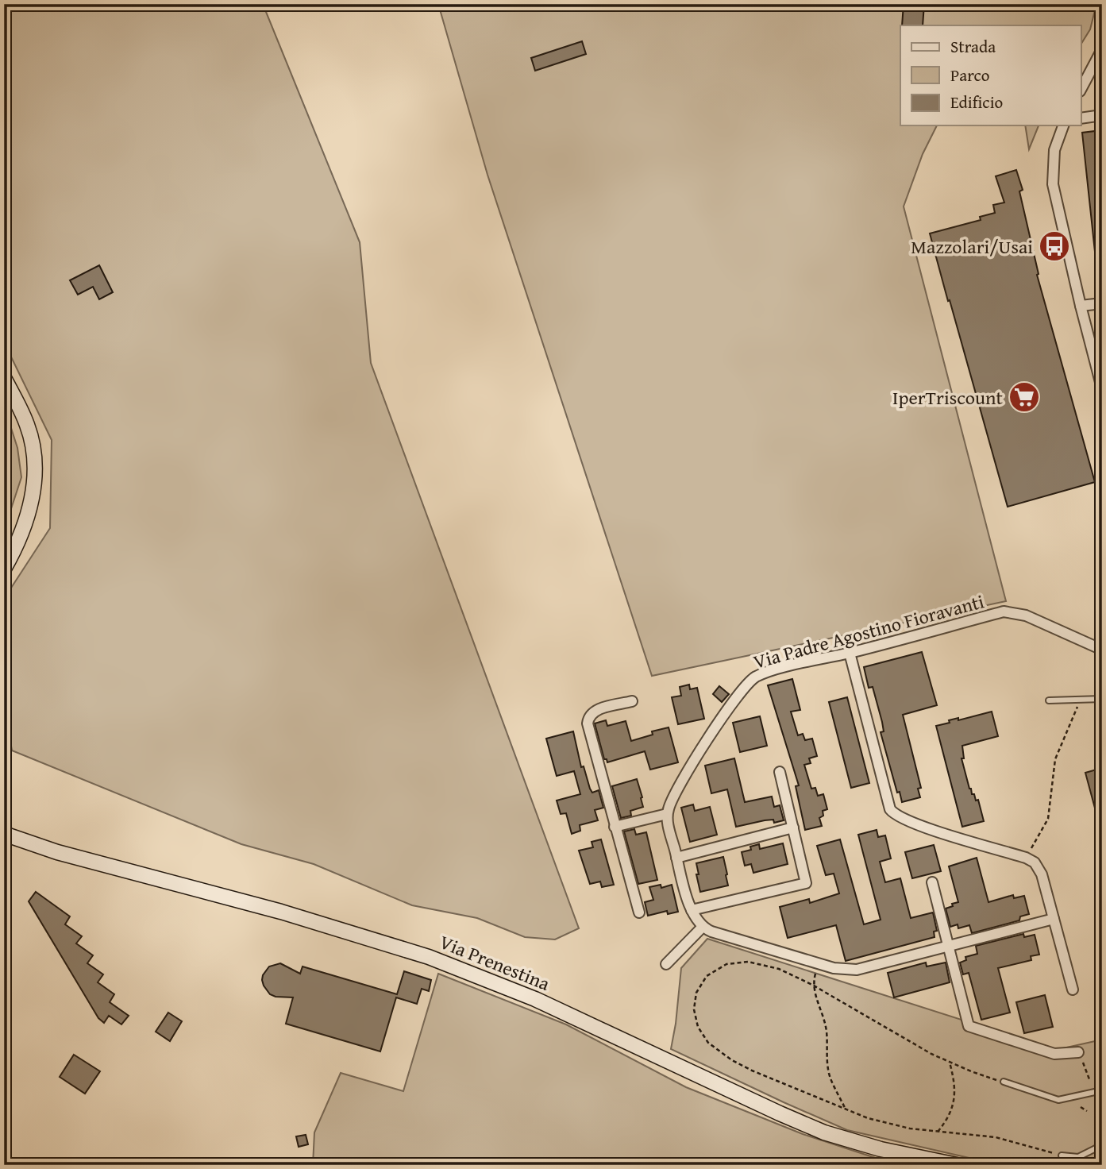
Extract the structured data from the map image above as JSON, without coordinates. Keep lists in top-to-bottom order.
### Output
{
  "streets": {
    "main road": ["Via Prenestina"],
    "street": ["Via Padre Agostino Fioravanti"]
  },
  "places": {
    "bus stop": ["Mazzolari/Usai"],
    "supermarket": ["IperTriscount"]
  },
  "legend": ["Strada", "Parco", "Edificio"]
}
